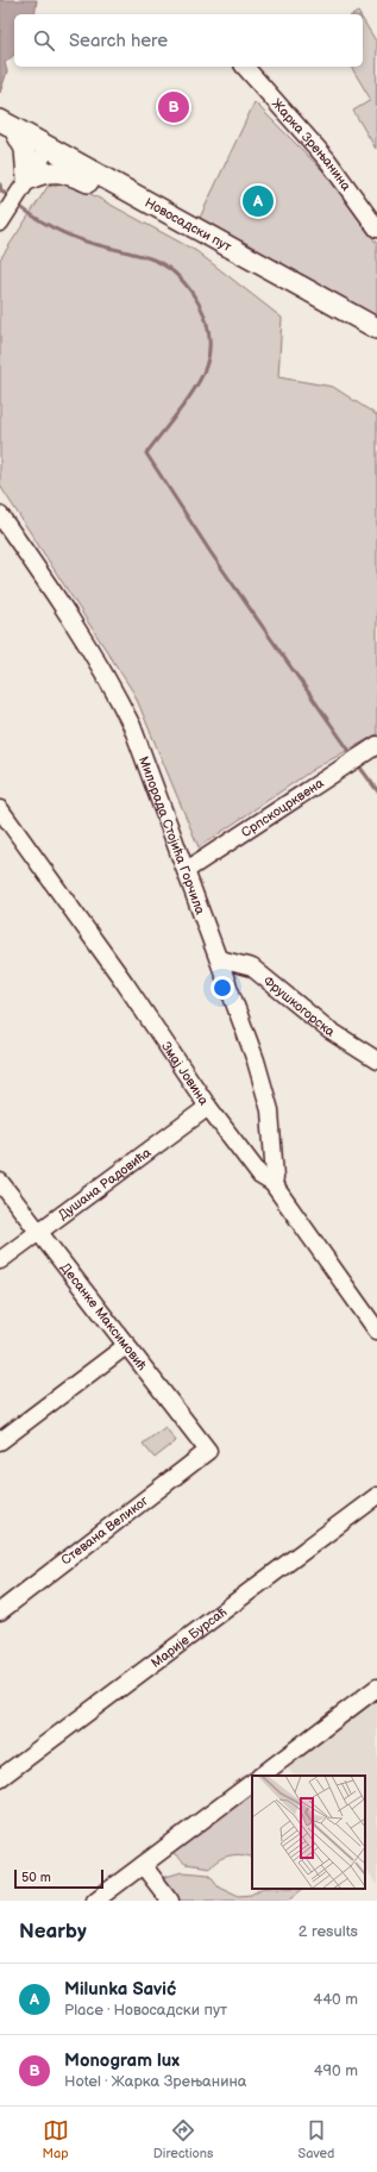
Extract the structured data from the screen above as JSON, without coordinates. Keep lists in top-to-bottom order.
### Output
{
  "streets": {
    "main road": ["Новосадски пут"],
    "street": [
      "Жарка Зрењанина",
      "Српскоцрквена",
      "Милорада Стојића Горчила",
      "Фрушкогорска",
      "Змај Јовина",
      "Душана Радовића",
      "Десанке Максимовић",
      "Стевана Великог",
      "Марије Бурсаћ"
    ]
  },
  "crossings": [
    ["Српскоцрквена", "Милорада Стојића Горчила"],
    ["Милорада Стојића Горчила", "Фрушкогорска"],
    ["Милорада Стојића Горчила", "Змај Јовина"],
    ["Змај Јовина", "Душана Радовића"],
    ["Душана Радовића", "Десанке Максимовић"],
    ["Десанке Максимовић", "Стевана Великог"]
  ],
  "scale_bar": "50 m",
  "page": {
    "search": "Search here",
    "pins": ["B", "A"],
    "scale": "50 m",
    "heading": ["Nearby", "2 results"],
    "list": [
      {
        "mark": "A",
        "name": "Milunka Savić",
        "note": "Place · Новосадски пут",
        "value": "440 m"
      },
      {
        "mark": "B",
        "name": "Monogram lux",
        "note": "Hotel · Жарка Зрењанина",
        "value": "490 m"
      }
    ],
    "nav": ["Map", "Directions", "Saved"]
  }
}
